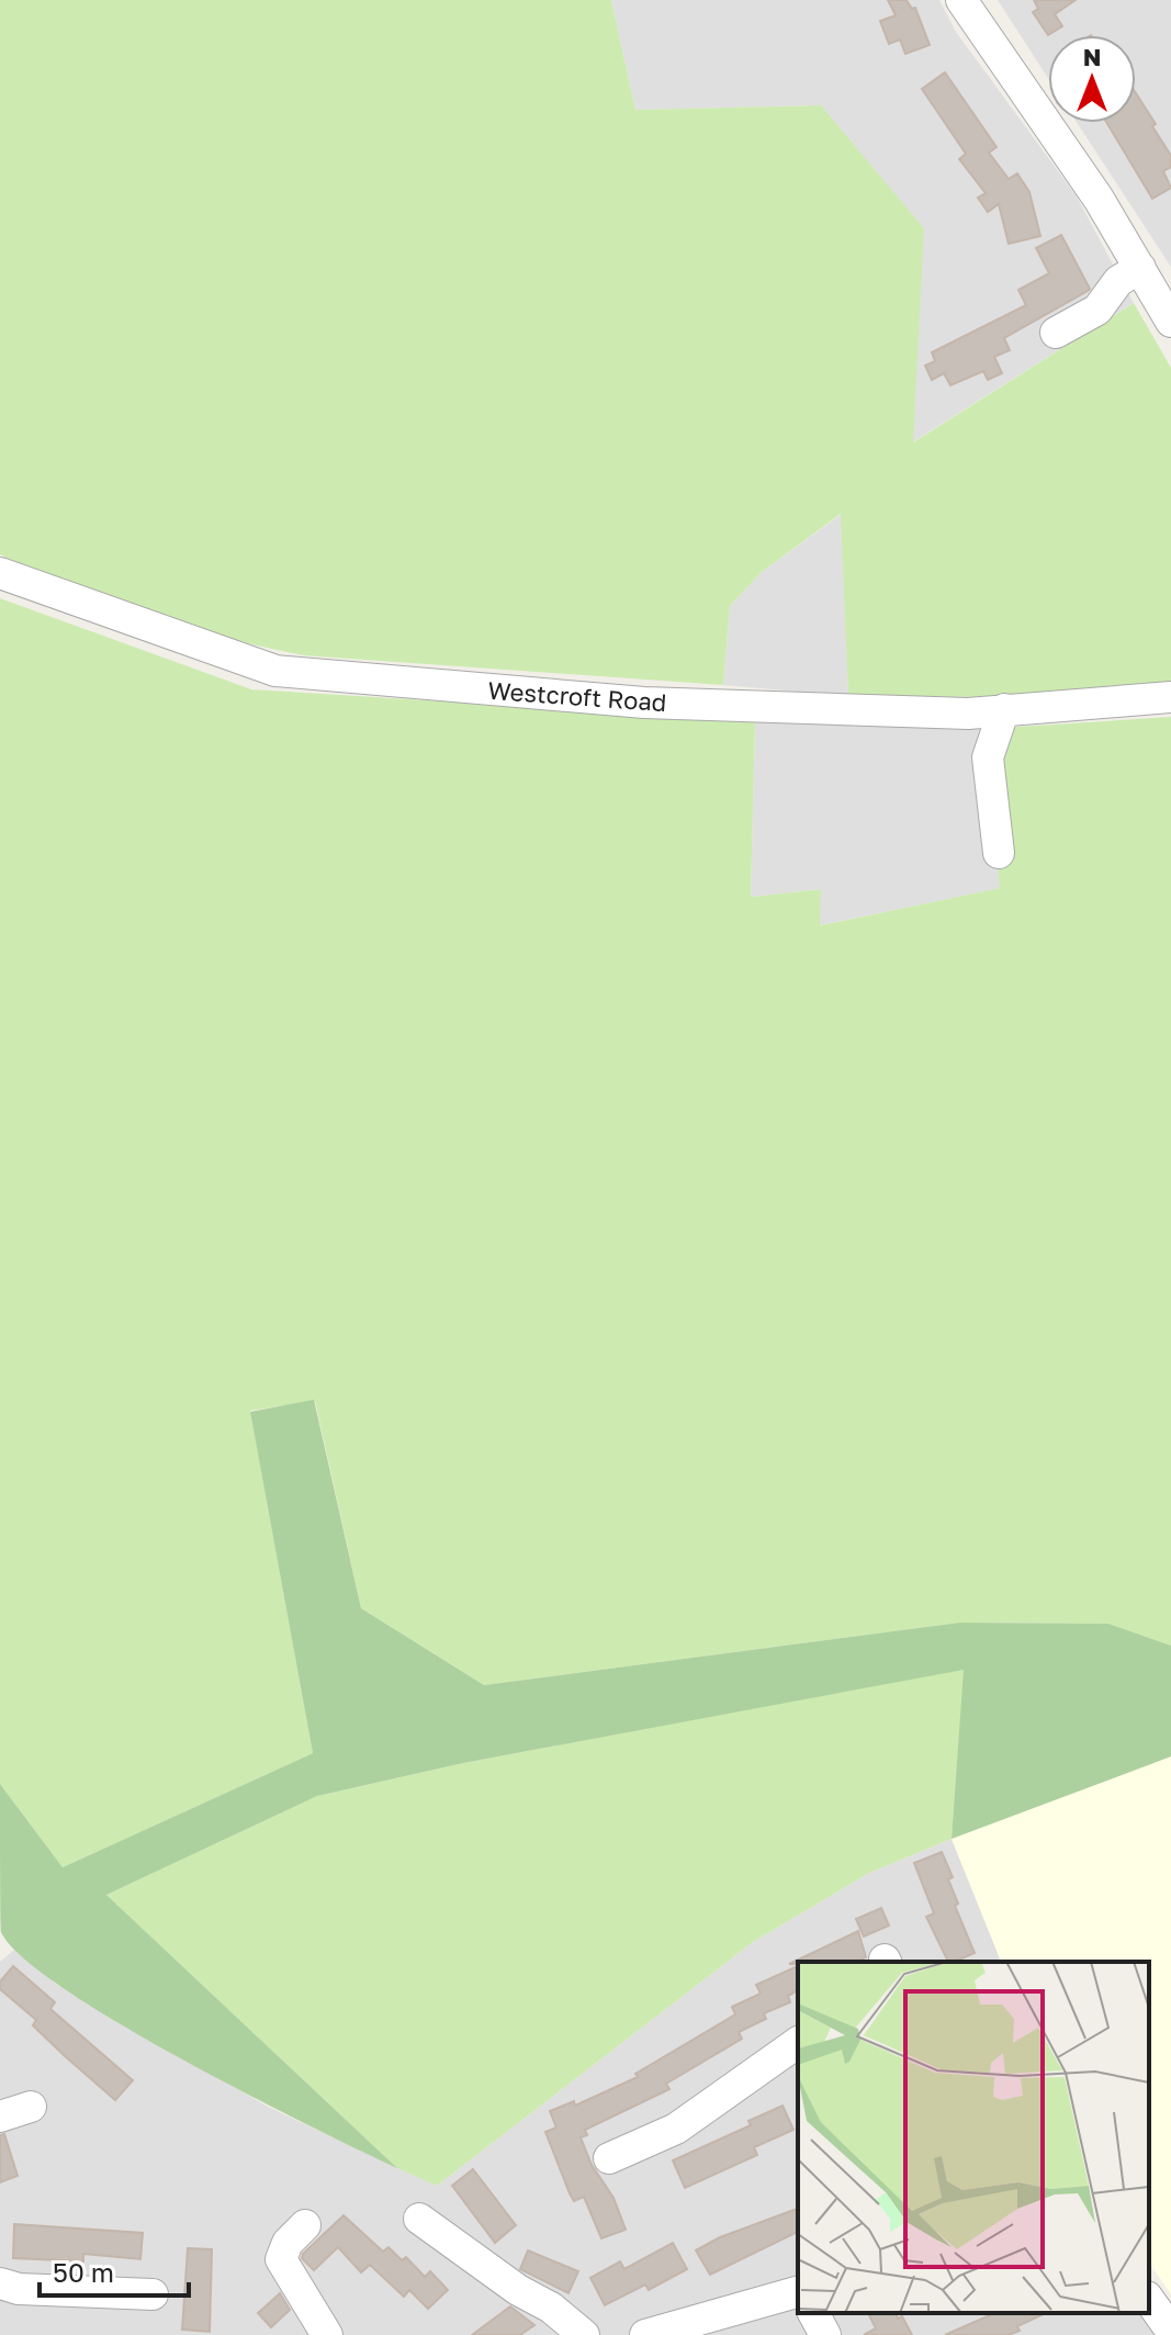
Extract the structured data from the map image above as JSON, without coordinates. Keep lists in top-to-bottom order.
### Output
{
  "streets": {
    "street": ["Westcroft Road"]
  },
  "scale_bar": "50 m",
  "north": "top"
}
